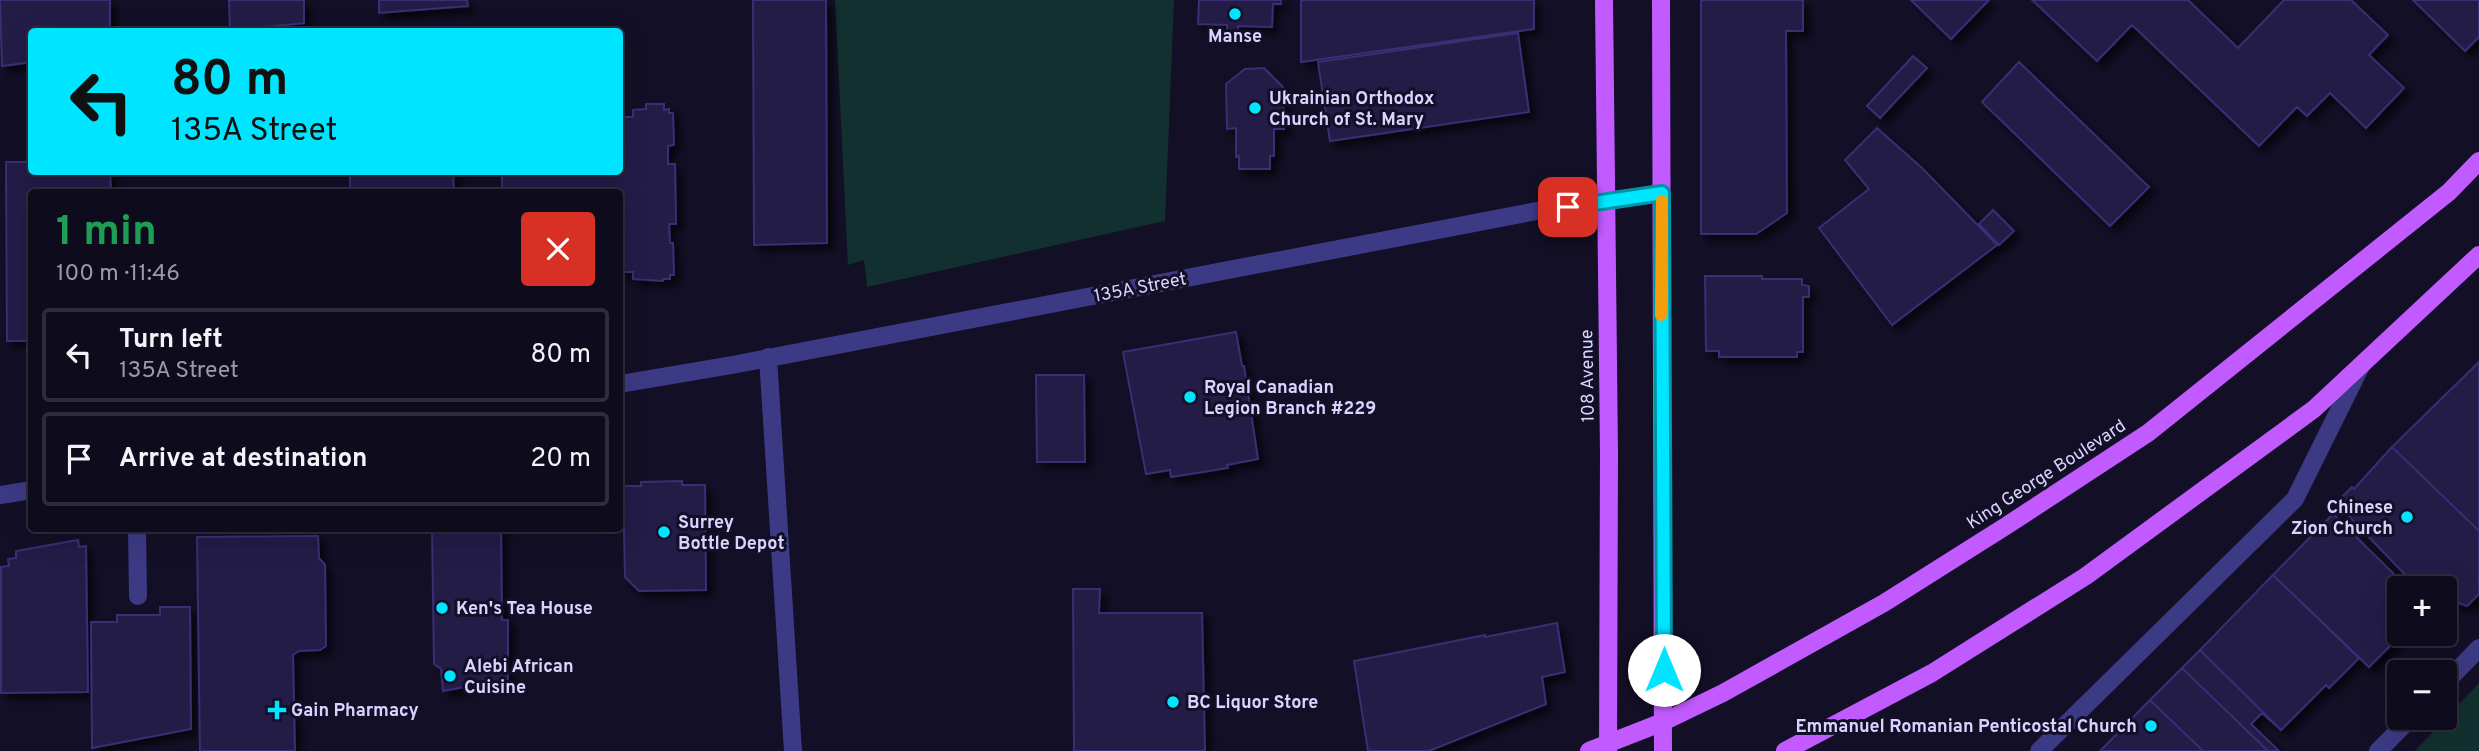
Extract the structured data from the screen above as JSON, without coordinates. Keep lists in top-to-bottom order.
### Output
{
  "streets": {
    "main road": ["108 Avenue", "King George Boulevard"],
    "street": ["135A Street"]
  },
  "crossings": [
    ["135A Street", "108 Avenue"],
    ["108 Avenue", "King George Boulevard"]
  ],
  "places": {
    "other": [
      "Manse",
      "Ukrainian Orthodox Church of St. Mary",
      "Royal Canadian Legion Branch #229",
      "Chinese Zion Church",
      "Surrey Bottle Depot",
      "Ken's Tea House",
      "Alebi African Cuisine",
      "BC Liquor Store",
      "Emmanuel Romanian Penticostal Church"
    ],
    "health": ["Gain Pharmacy"]
  },
  "page": {
    "turn": ["80 m", "135A Street"],
    "heading": ["1 min", "100 m · 11:46"],
    "list": [
      {
        "name": "Turn left",
        "note": "135A Street",
        "value": "80 m"
      },
      {
        "name": "Arrive at destination",
        "value": "20 m"
      }
    ],
    "map_buttons": ["+", "−"]
  }
}
